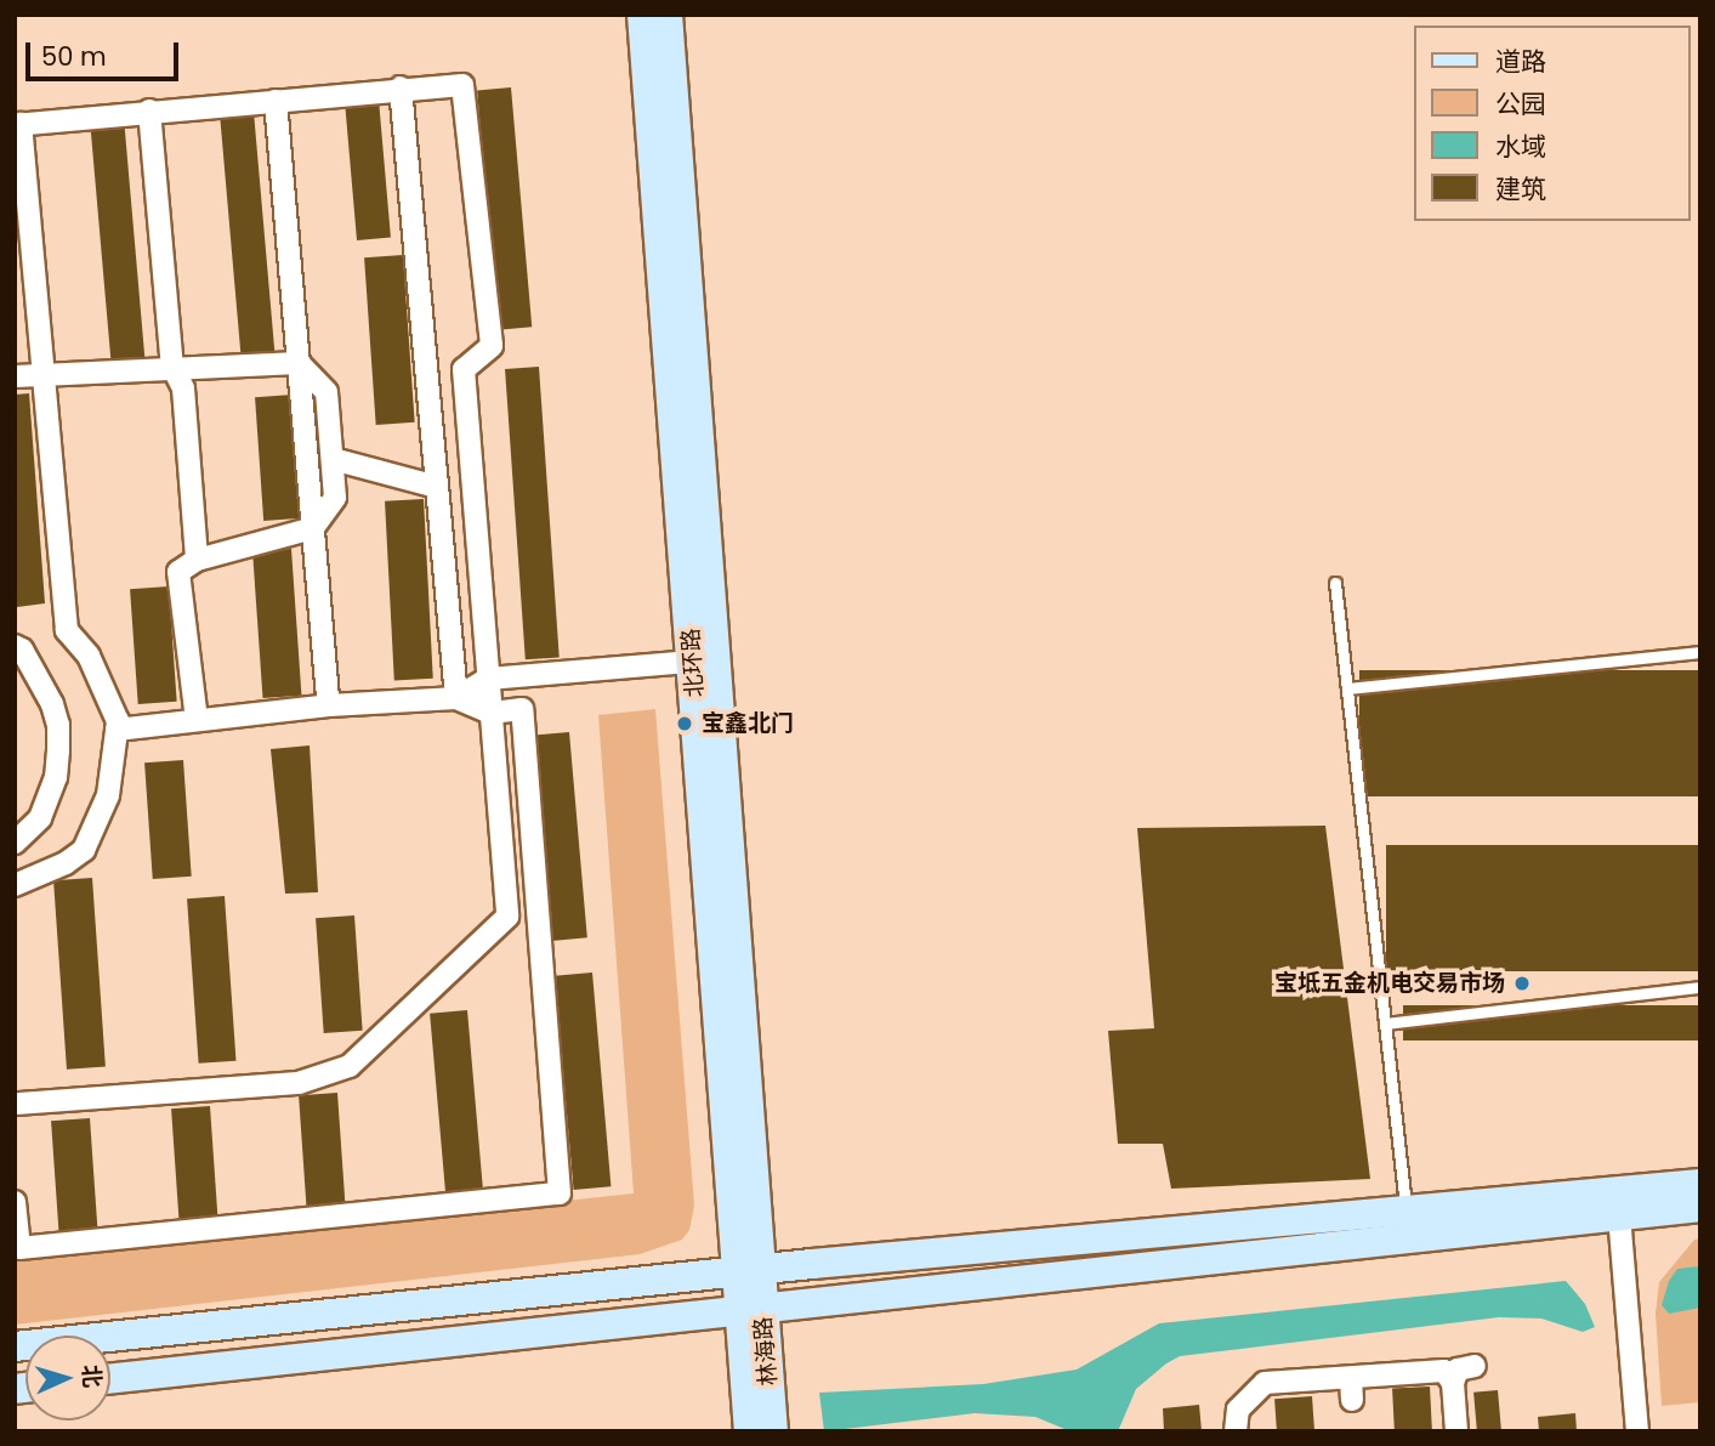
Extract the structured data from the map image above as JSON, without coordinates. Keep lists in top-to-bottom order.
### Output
{
  "streets": {
    "main road": ["北环路", "林海路"]
  },
  "crossings": [
    ["北环路", "林海路"]
  ],
  "places": ["宝鑫北门", "宝坻五金机电交易市场"],
  "legend": [
    "道路",
    "公园",
    "水域",
    "建筑"
  ],
  "scale_bar": "50 m",
  "north": "right"
}
